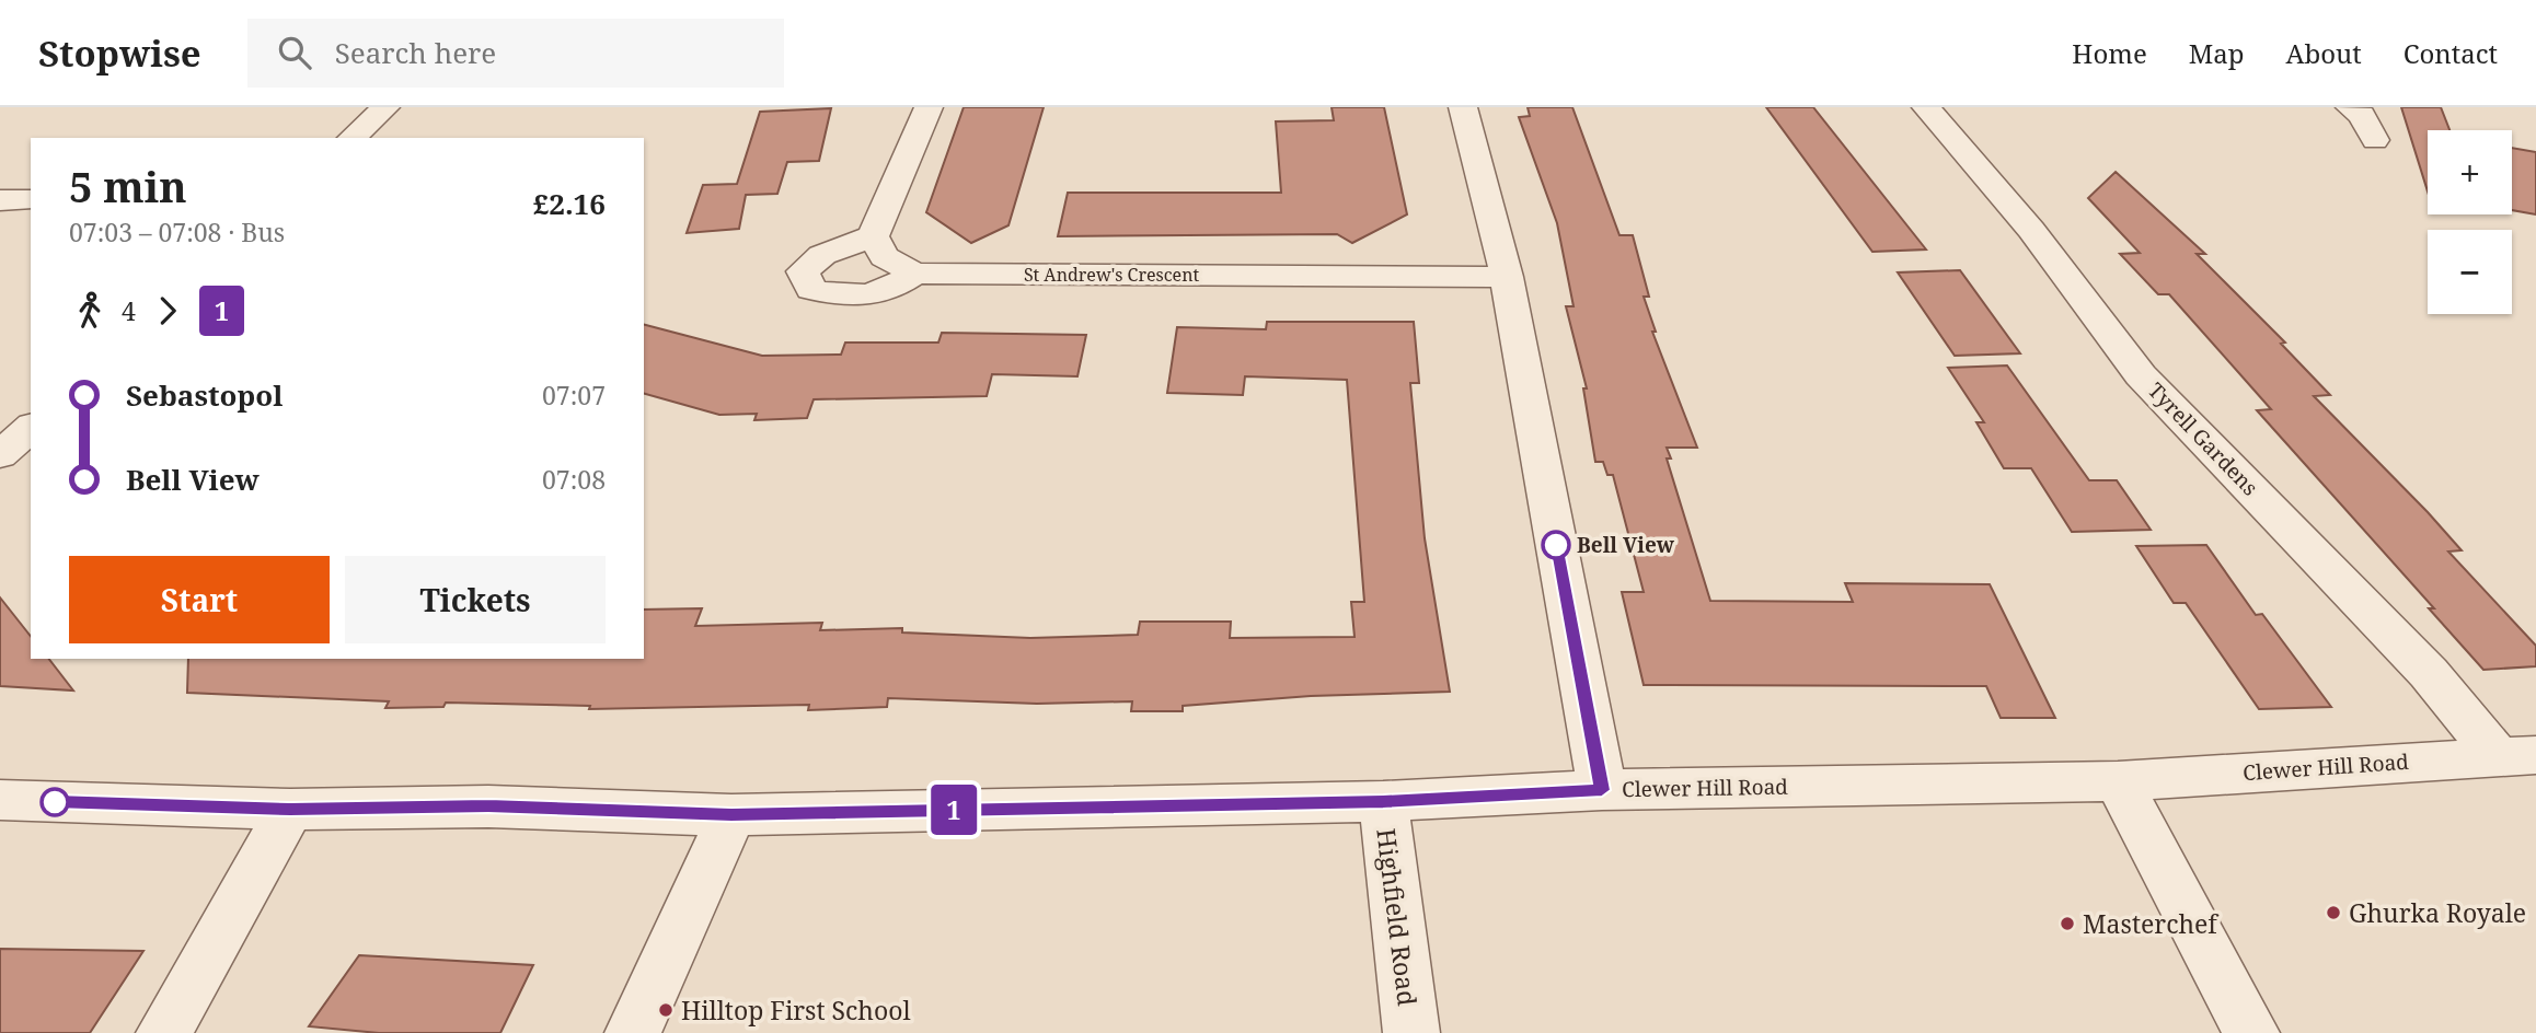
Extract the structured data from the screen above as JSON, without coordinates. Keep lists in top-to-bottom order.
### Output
{
  "streets": {
    "street": [
      "St Andrew's Crescent",
      "Tyrell Gardens",
      "Clewer Hill Road",
      "Highfield Road"
    ]
  },
  "crossings": [
    ["Tyrell Gardens", "Clewer Hill Road"],
    ["Clewer Hill Road", "Highfield Road"]
  ],
  "places": [
    "Bell View",
    "Ghurka Royale",
    "Masterchef",
    "Hilltop First School"
  ],
  "lines": ["bus line 1"],
  "page": {
    "header": "Stopwise",
    "search": "Search here",
    "nav": [
      "Home",
      "Map",
      "About",
      "Contact"
    ],
    "on_map": "1",
    "map_buttons": ["+", "−"],
    "heading": ["5 min", "07:03 – 07:08 · Bus", "£2.16"],
    "legs": ["4", "1"],
    "list": [
      {
        "name": "Sebastopol",
        "value": "07:07"
      },
      {
        "name": "Bell View",
        "value": "07:08"
      }
    ],
    "buttons": ["Start", "Tickets"]
  }
}
